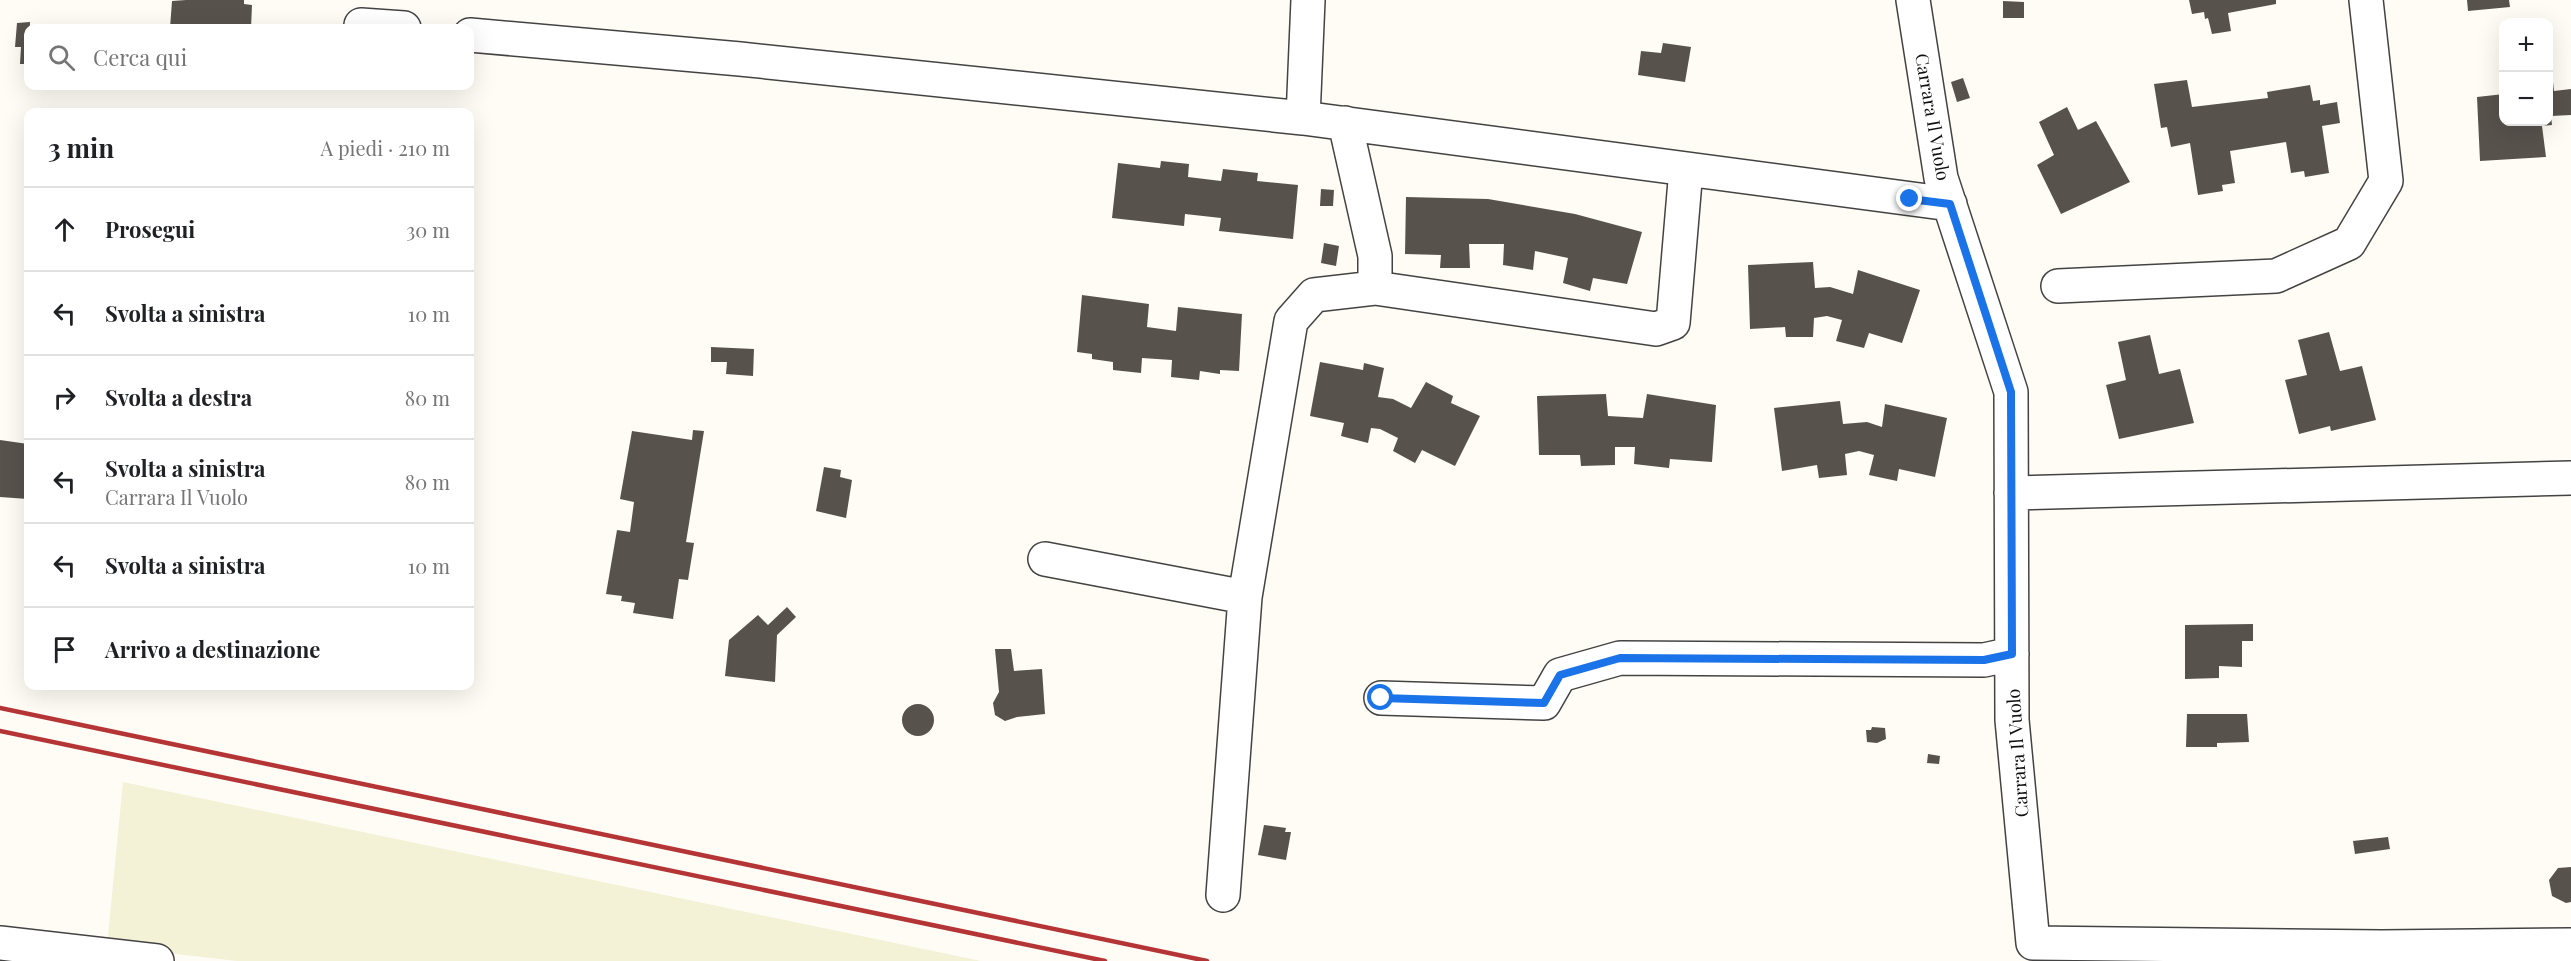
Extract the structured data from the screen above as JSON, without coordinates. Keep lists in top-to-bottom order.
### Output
{
  "streets": {
    "street": ["Carrara Il Vuolo"]
  },
  "page": {
    "map_buttons": ["+", "−"],
    "search": "Cerca qui",
    "heading": ["3 min", "A piedi · 210 m"],
    "list": [
      ["Prosegui", "30 m"],
      ["Svolta a sinistra", "10 m"],
      ["Svolta a destra", "80 m"],
      ["Svolta a sinistra", "Carrara Il Vuolo", "80 m"],
      ["Svolta a sinistra", "10 m"],
      "Arrivo a destinazione"
    ]
  }
}
